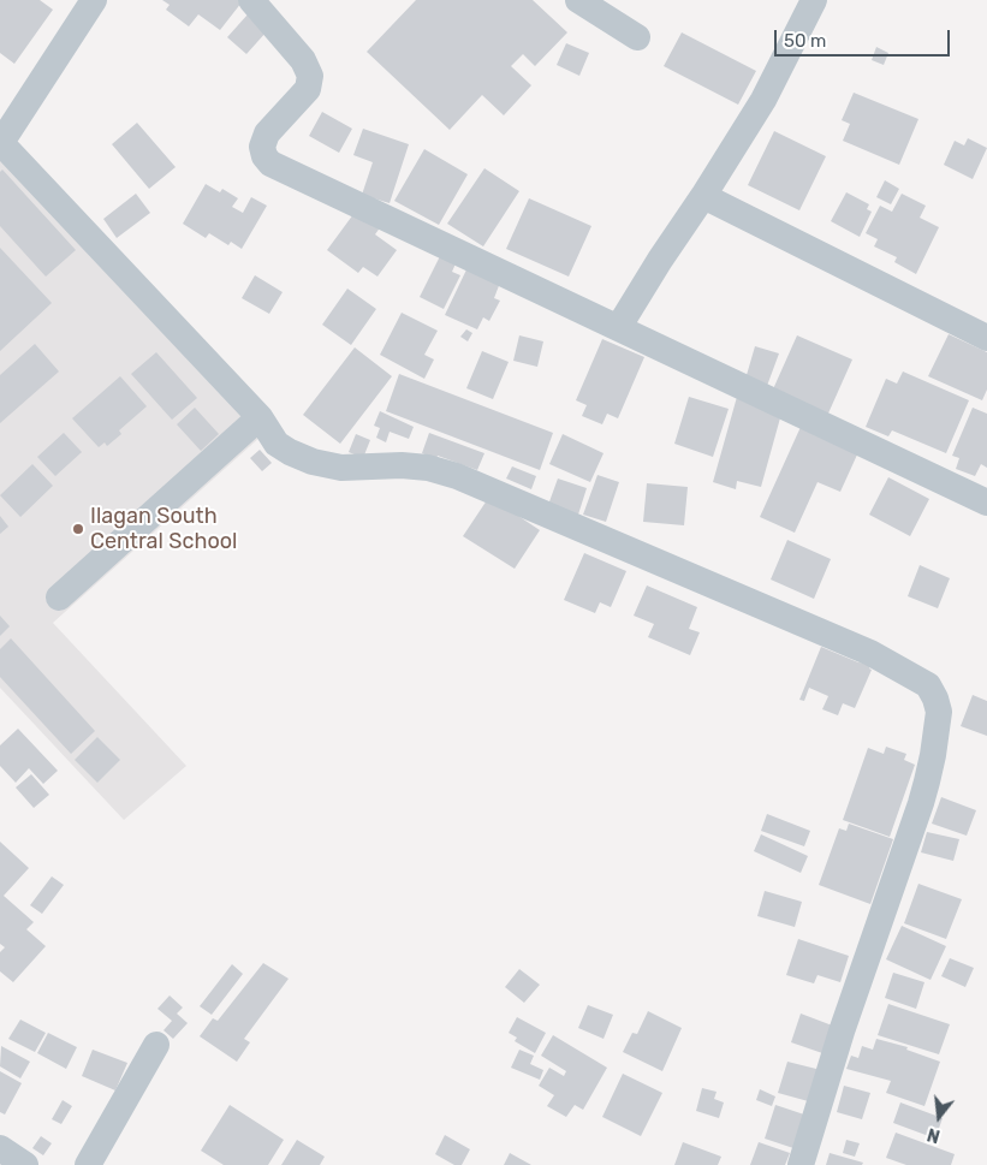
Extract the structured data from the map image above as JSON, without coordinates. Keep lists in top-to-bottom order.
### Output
{
  "places": ["Ilagan South Central School"],
  "scale_bar": "50 m",
  "north": "bottom"
}
